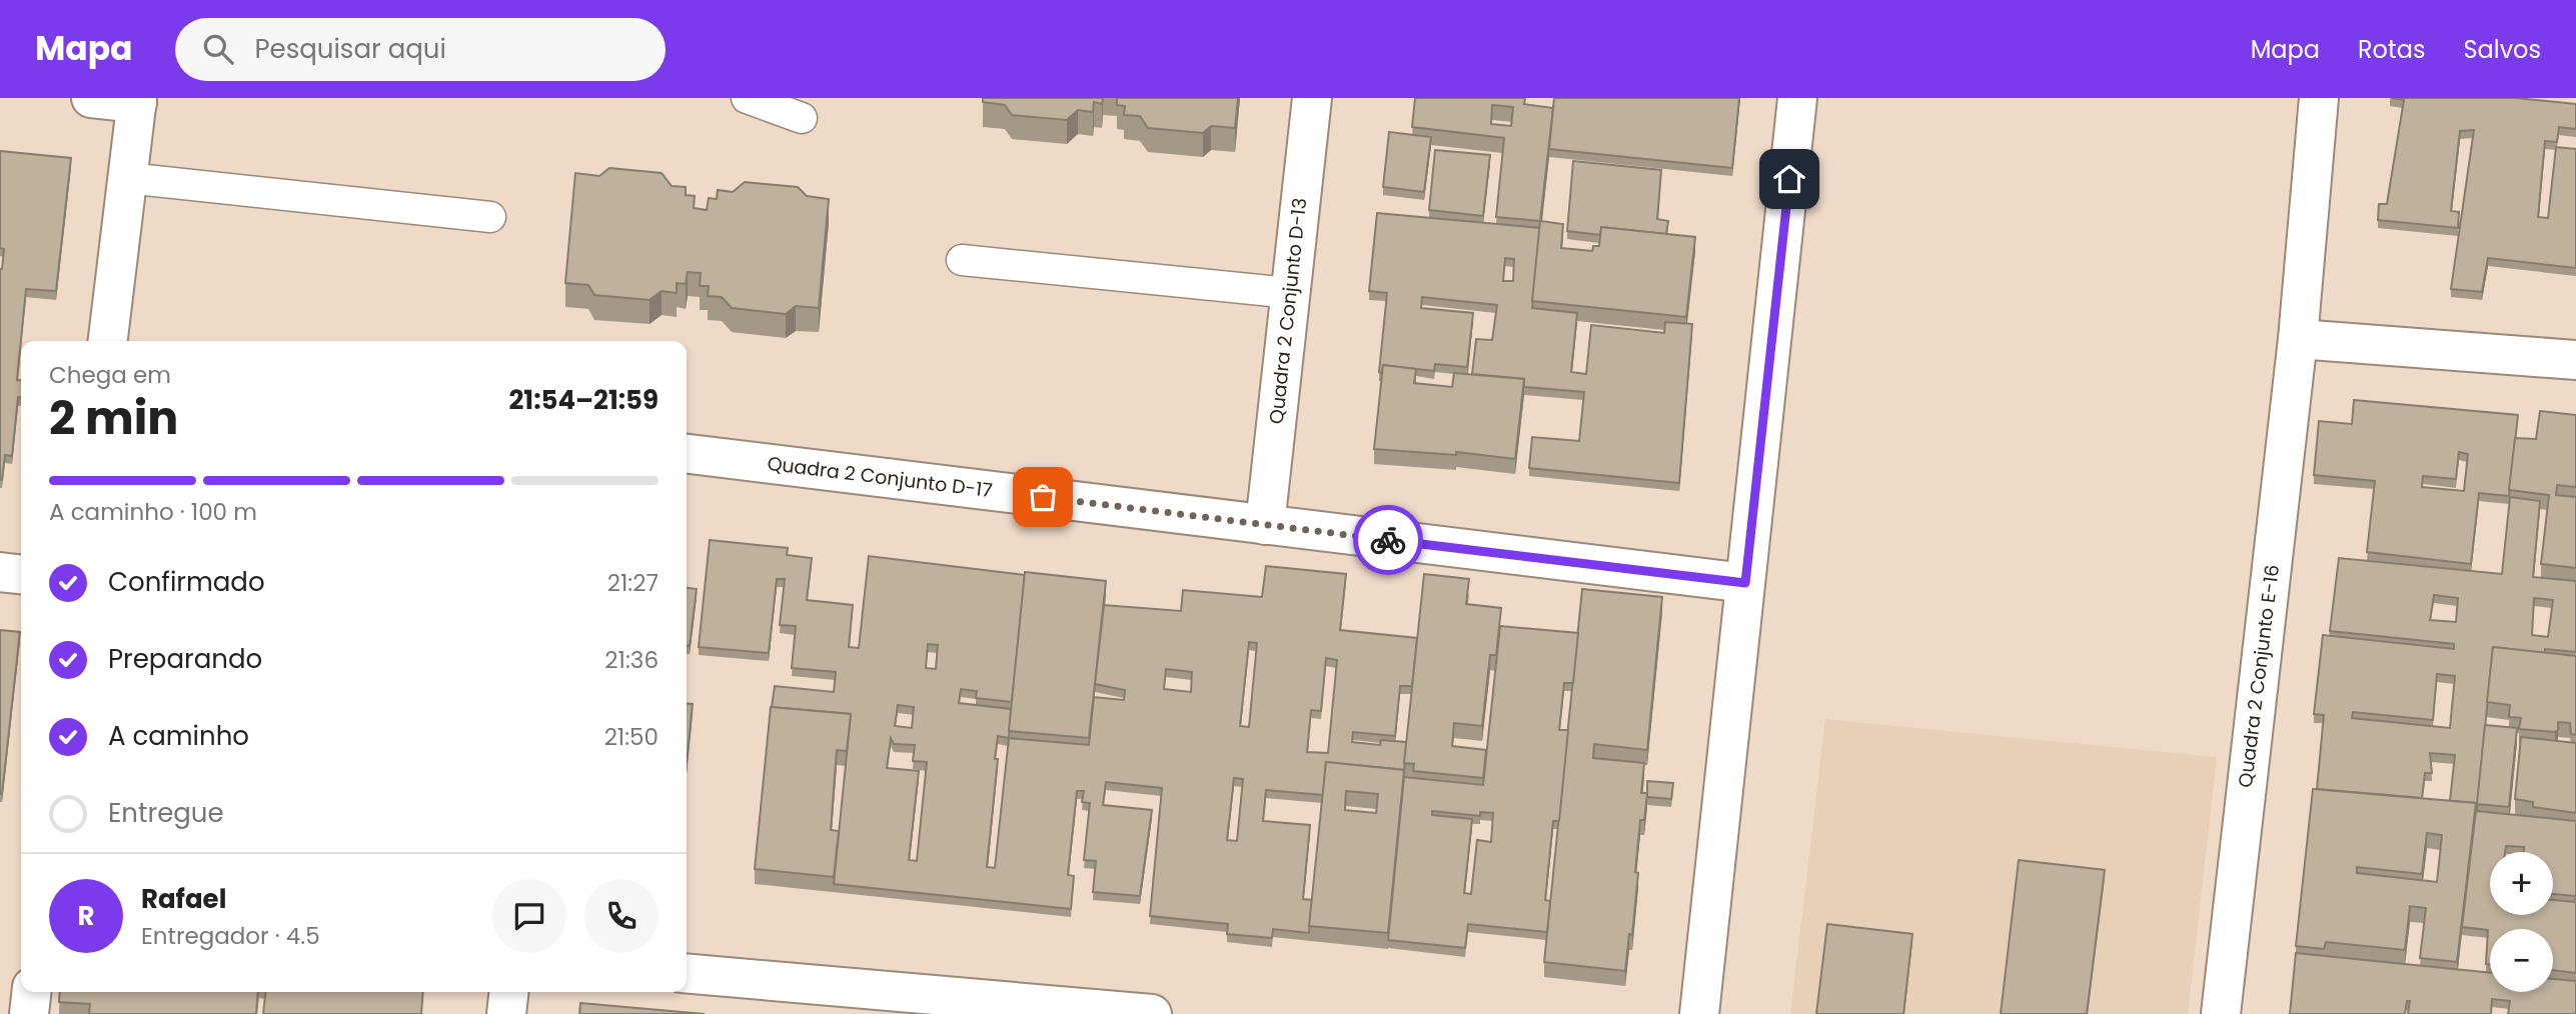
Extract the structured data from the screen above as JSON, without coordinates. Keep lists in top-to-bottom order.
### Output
{
  "streets": {
    "street": ["Quadra 2 Conjunto D-13", "Quadra 2 Conjunto D-17", "Quadra 2 Conjunto E-16"]
  },
  "crossings": [
    ["Quadra 2 Conjunto D-13", "Quadra 2 Conjunto D-17"]
  ],
  "page": {
    "header": "Mapa",
    "search": "Pesquisar aqui",
    "nav": ["Mapa", "Rotas", "Salvos"],
    "heading": ["2 min", "Chega em", "21:54–21:59"],
    "panel": ["Rafael", "Entregador · 4.5"],
    "bar": "A caminho · 100 m",
    "list": [
      ["Confirmado", "21:27"],
      ["Preparando", "21:36"],
      ["A caminho", "21:50"],
      "Entregue"
    ],
    "map_buttons": ["+", "−"],
    "round": "R"
  }
}
